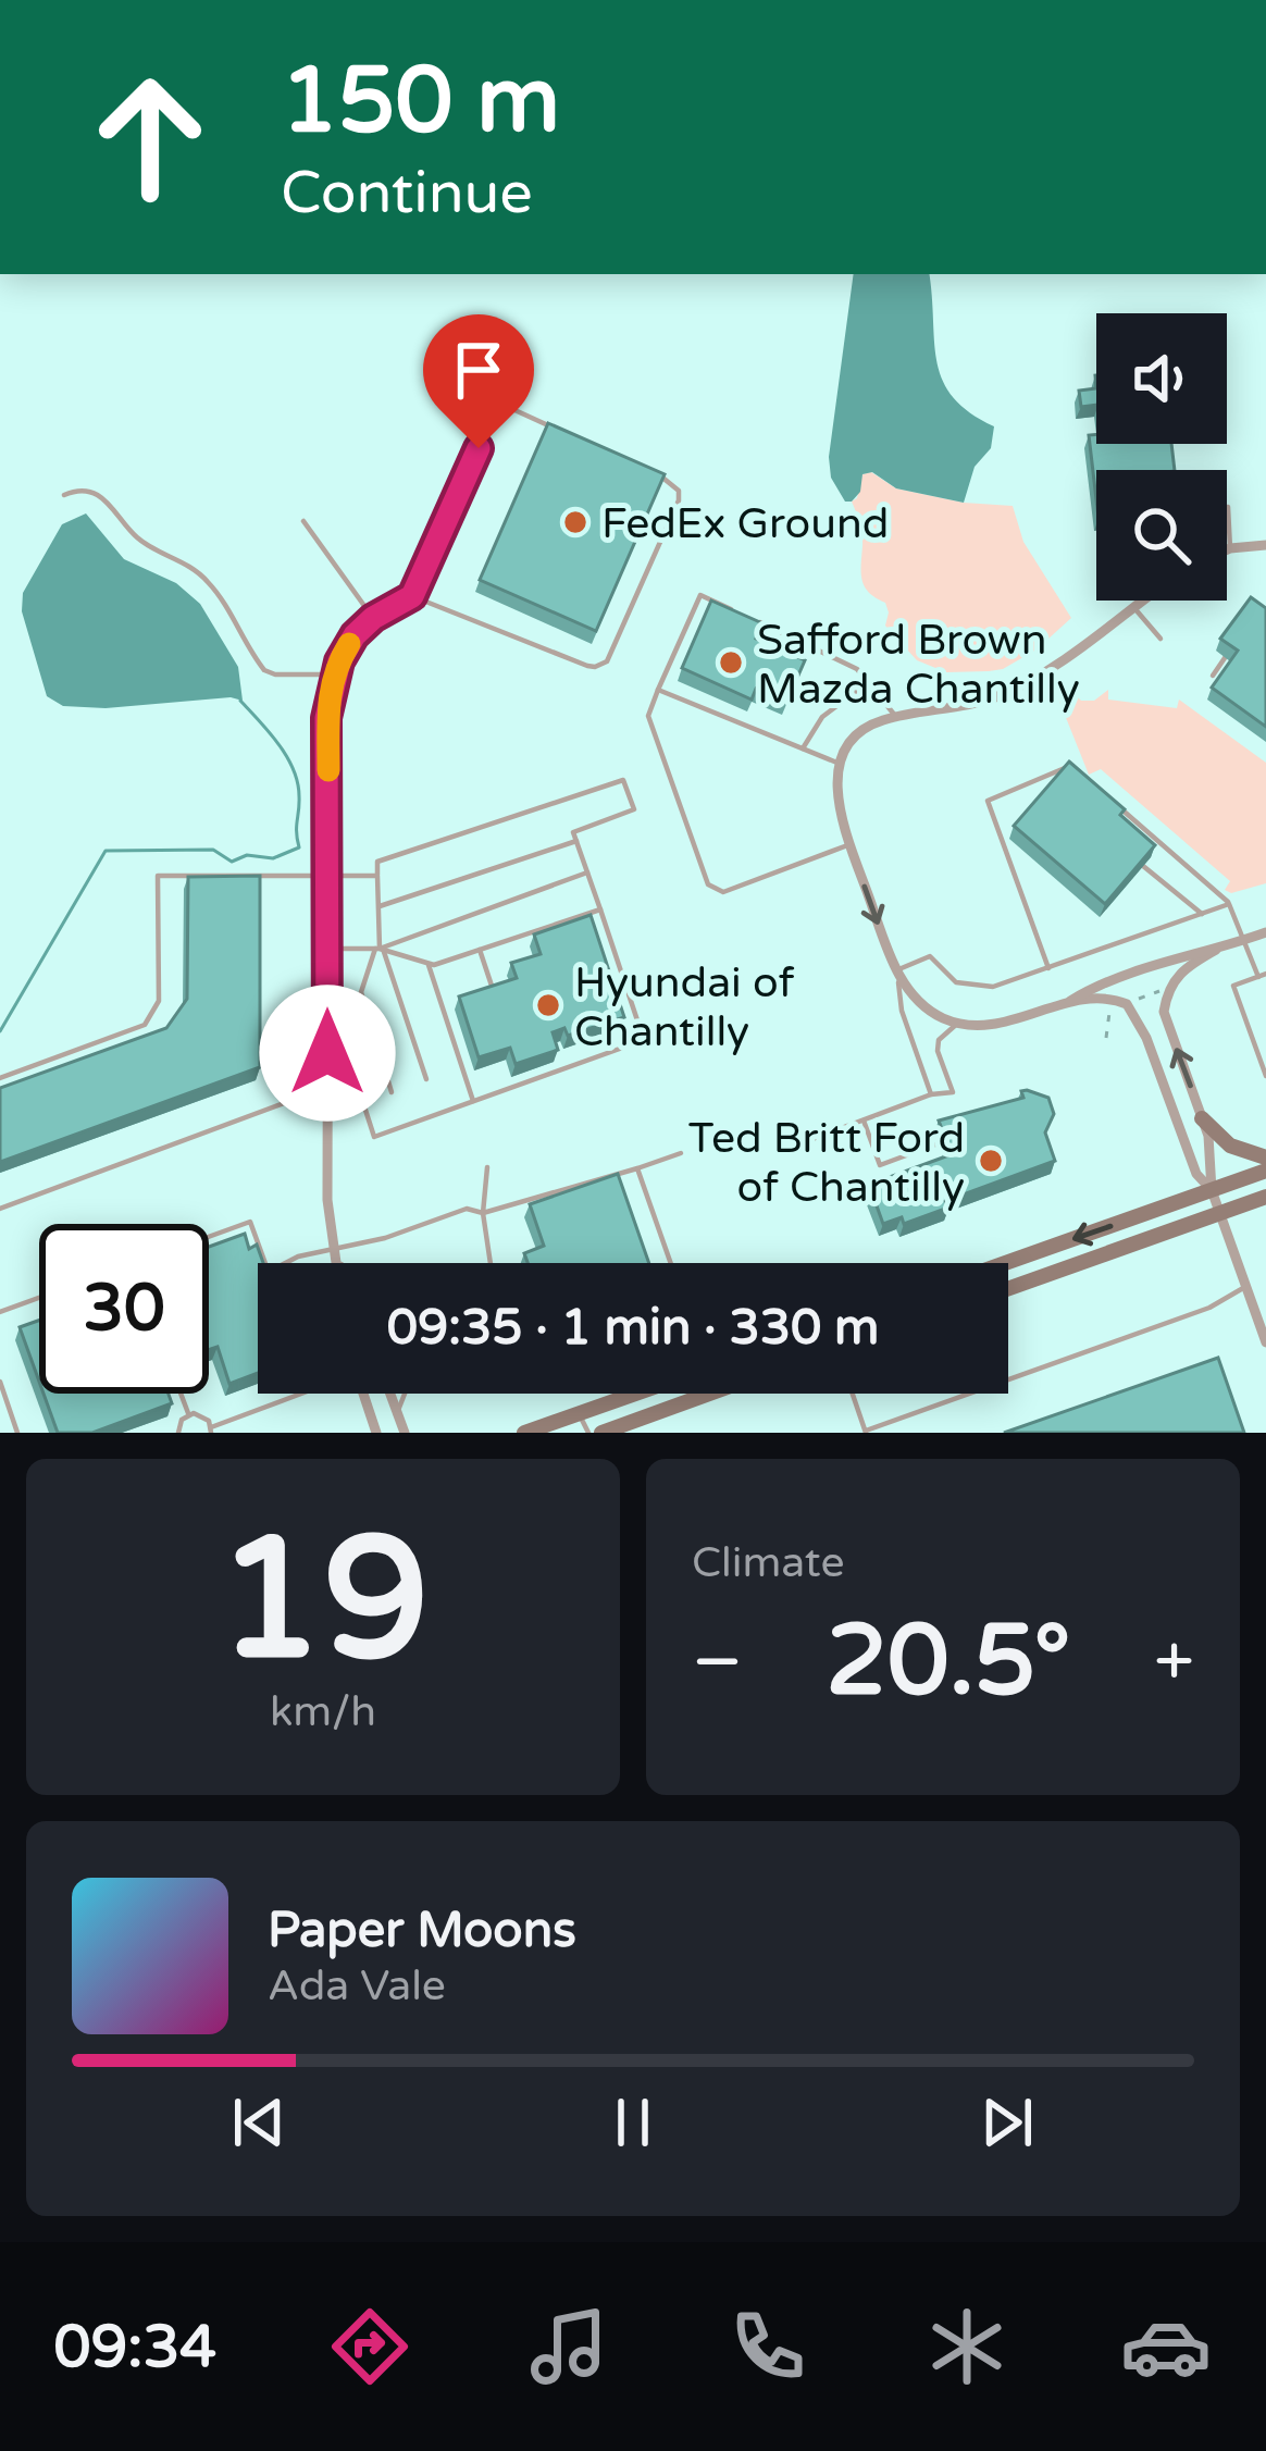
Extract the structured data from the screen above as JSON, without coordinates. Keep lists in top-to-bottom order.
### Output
{
  "places": [
    "FedEx Ground",
    "Safford Brown Mazda Chantilly",
    "Hyundai of Chantilly",
    "Ted Britt Ford of Chantilly"
  ],
  "page": {
    "turn": ["150 m", "Continue"],
    "limit": "30",
    "trip": "09:35 · 1 min · 330 m",
    "tile": [
      ["19", "km/h"],
      "Climate"
    ],
    "heat": ["−", "20.5°", "+"],
    "song": ["Paper Moons", "Ada Vale"],
    "tabs": "09:34"
  }
}
